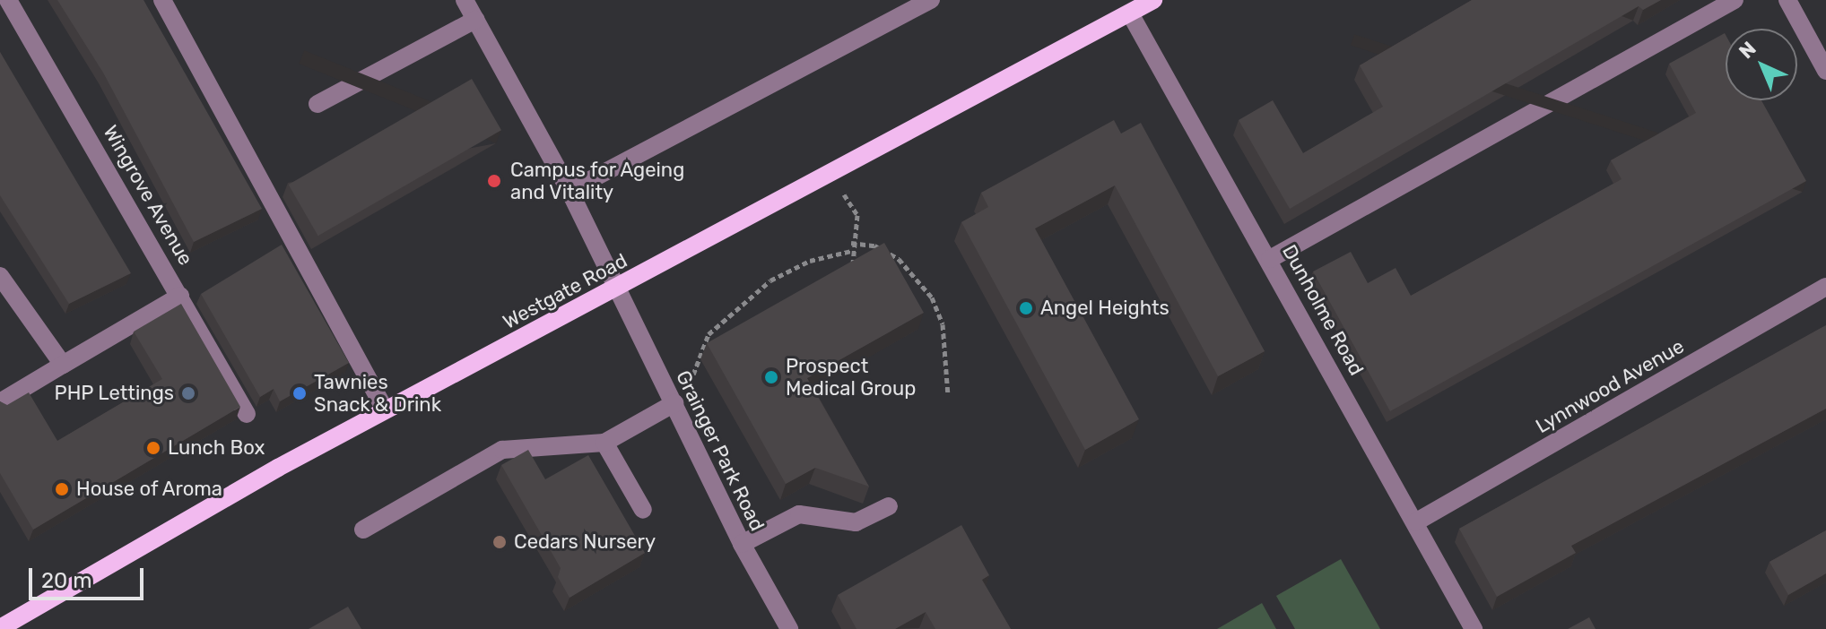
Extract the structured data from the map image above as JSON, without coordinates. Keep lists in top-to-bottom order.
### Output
{
  "streets": {
    "main road": ["Westgate Road"],
    "street": [
      "Wingrove Avenue",
      "Dunholme Road",
      "Lynnwood Avenue",
      "Grainger Park Road"
    ]
  },
  "crossings": [
    ["Westgate Road", "Dunholme Road"],
    ["Westgate Road", "Grainger Park Road"],
    ["Dunholme Road", "Lynnwood Avenue"]
  ],
  "places": [
    "Campus for Ageing and Vitality",
    "Angel Heights",
    "Prospect Medical Group",
    "PHP Lettings",
    "Tawnies Snack & Drink",
    "Lunch Box",
    "House of Aroma",
    "Cedars Nursery"
  ],
  "scale_bar": "20 m",
  "north": "top left"
}
